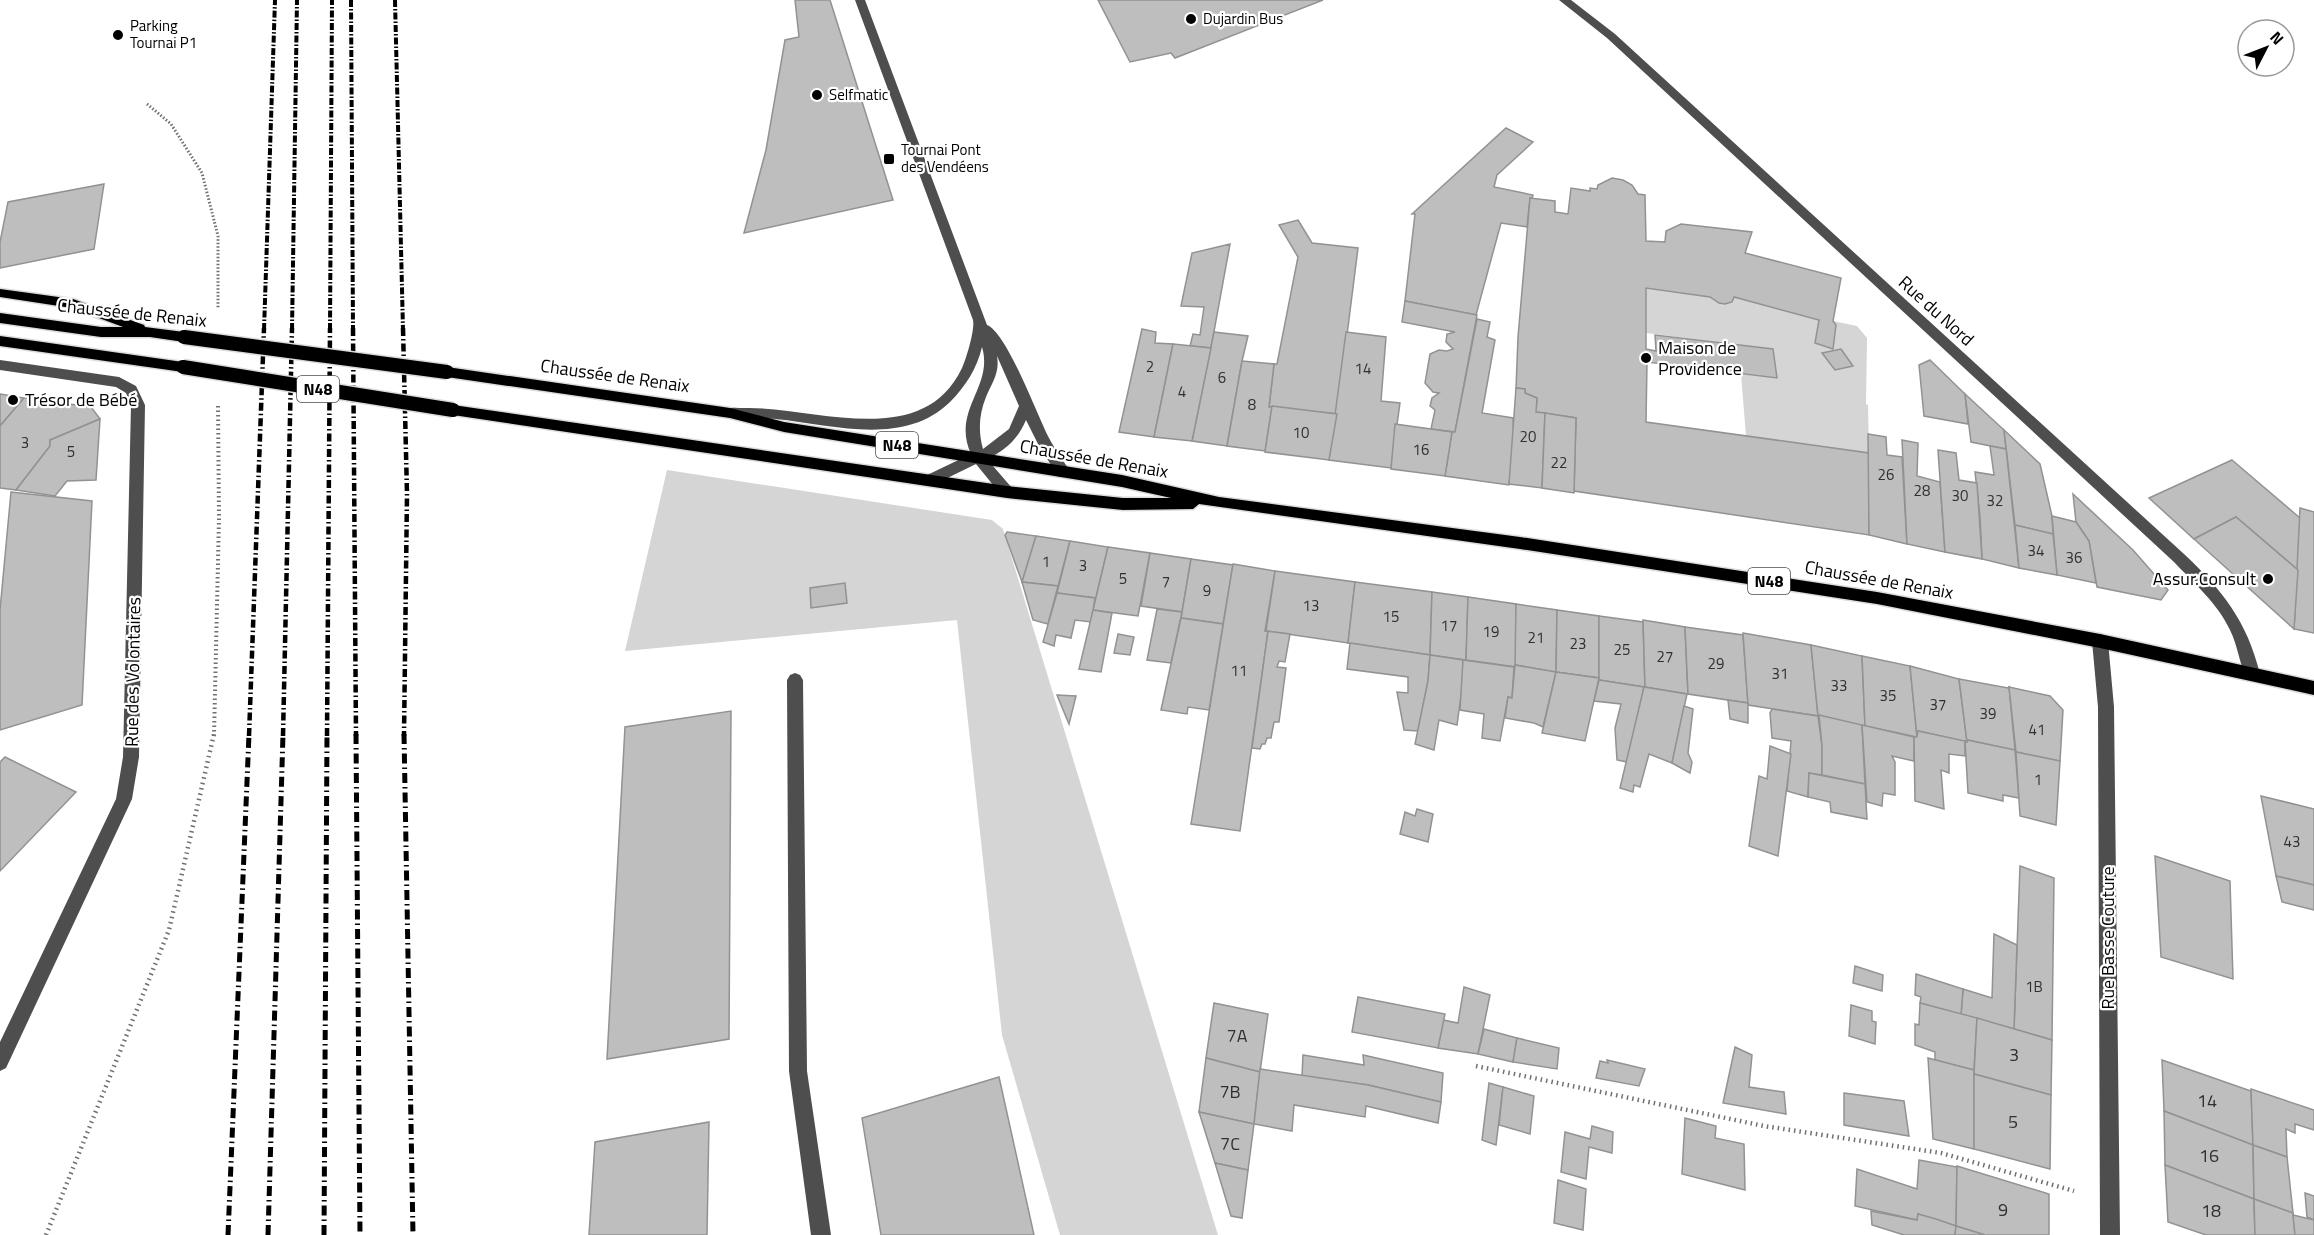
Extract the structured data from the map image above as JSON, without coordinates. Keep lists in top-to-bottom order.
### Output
{
  "streets": {
    "main road": ["Chaussée de Renaix", "N48"],
    "street": ["Rue du Nord", "Rue des Volontaires", "Rue Basse Couture"]
  },
  "crossings": [
    ["Rue du Nord", "Chaussée de Renaix"],
    ["Chaussée de Renaix", "Rue Basse Couture"]
  ],
  "places": {
    "other": [
      "Dujardin Bus",
      "Parking Tournai P1",
      "Selfmatic",
      "Maison de Providence",
      "Trésor de Bébé",
      "Assur.Consult"
    ],
    "transit": ["Tournai Pont des Vendéens"]
  },
  "house_numbers": [
    "2",
    "14",
    "6",
    "4",
    "8",
    "10",
    "20",
    "3",
    "16",
    "5",
    "22",
    "26",
    "28",
    "30",
    "32",
    "34",
    "36",
    "1",
    "3",
    "5",
    "7",
    "9",
    "13",
    "15",
    "17",
    "19",
    "21",
    "23",
    "25",
    "27",
    "29",
    "11",
    "31",
    "33",
    "35",
    "37",
    "39",
    "41",
    "1",
    "43",
    "1B",
    "7A",
    "3",
    "7B",
    "14",
    "5",
    "7C",
    "16",
    "9",
    "18"
  ],
  "north": "top right"
}
